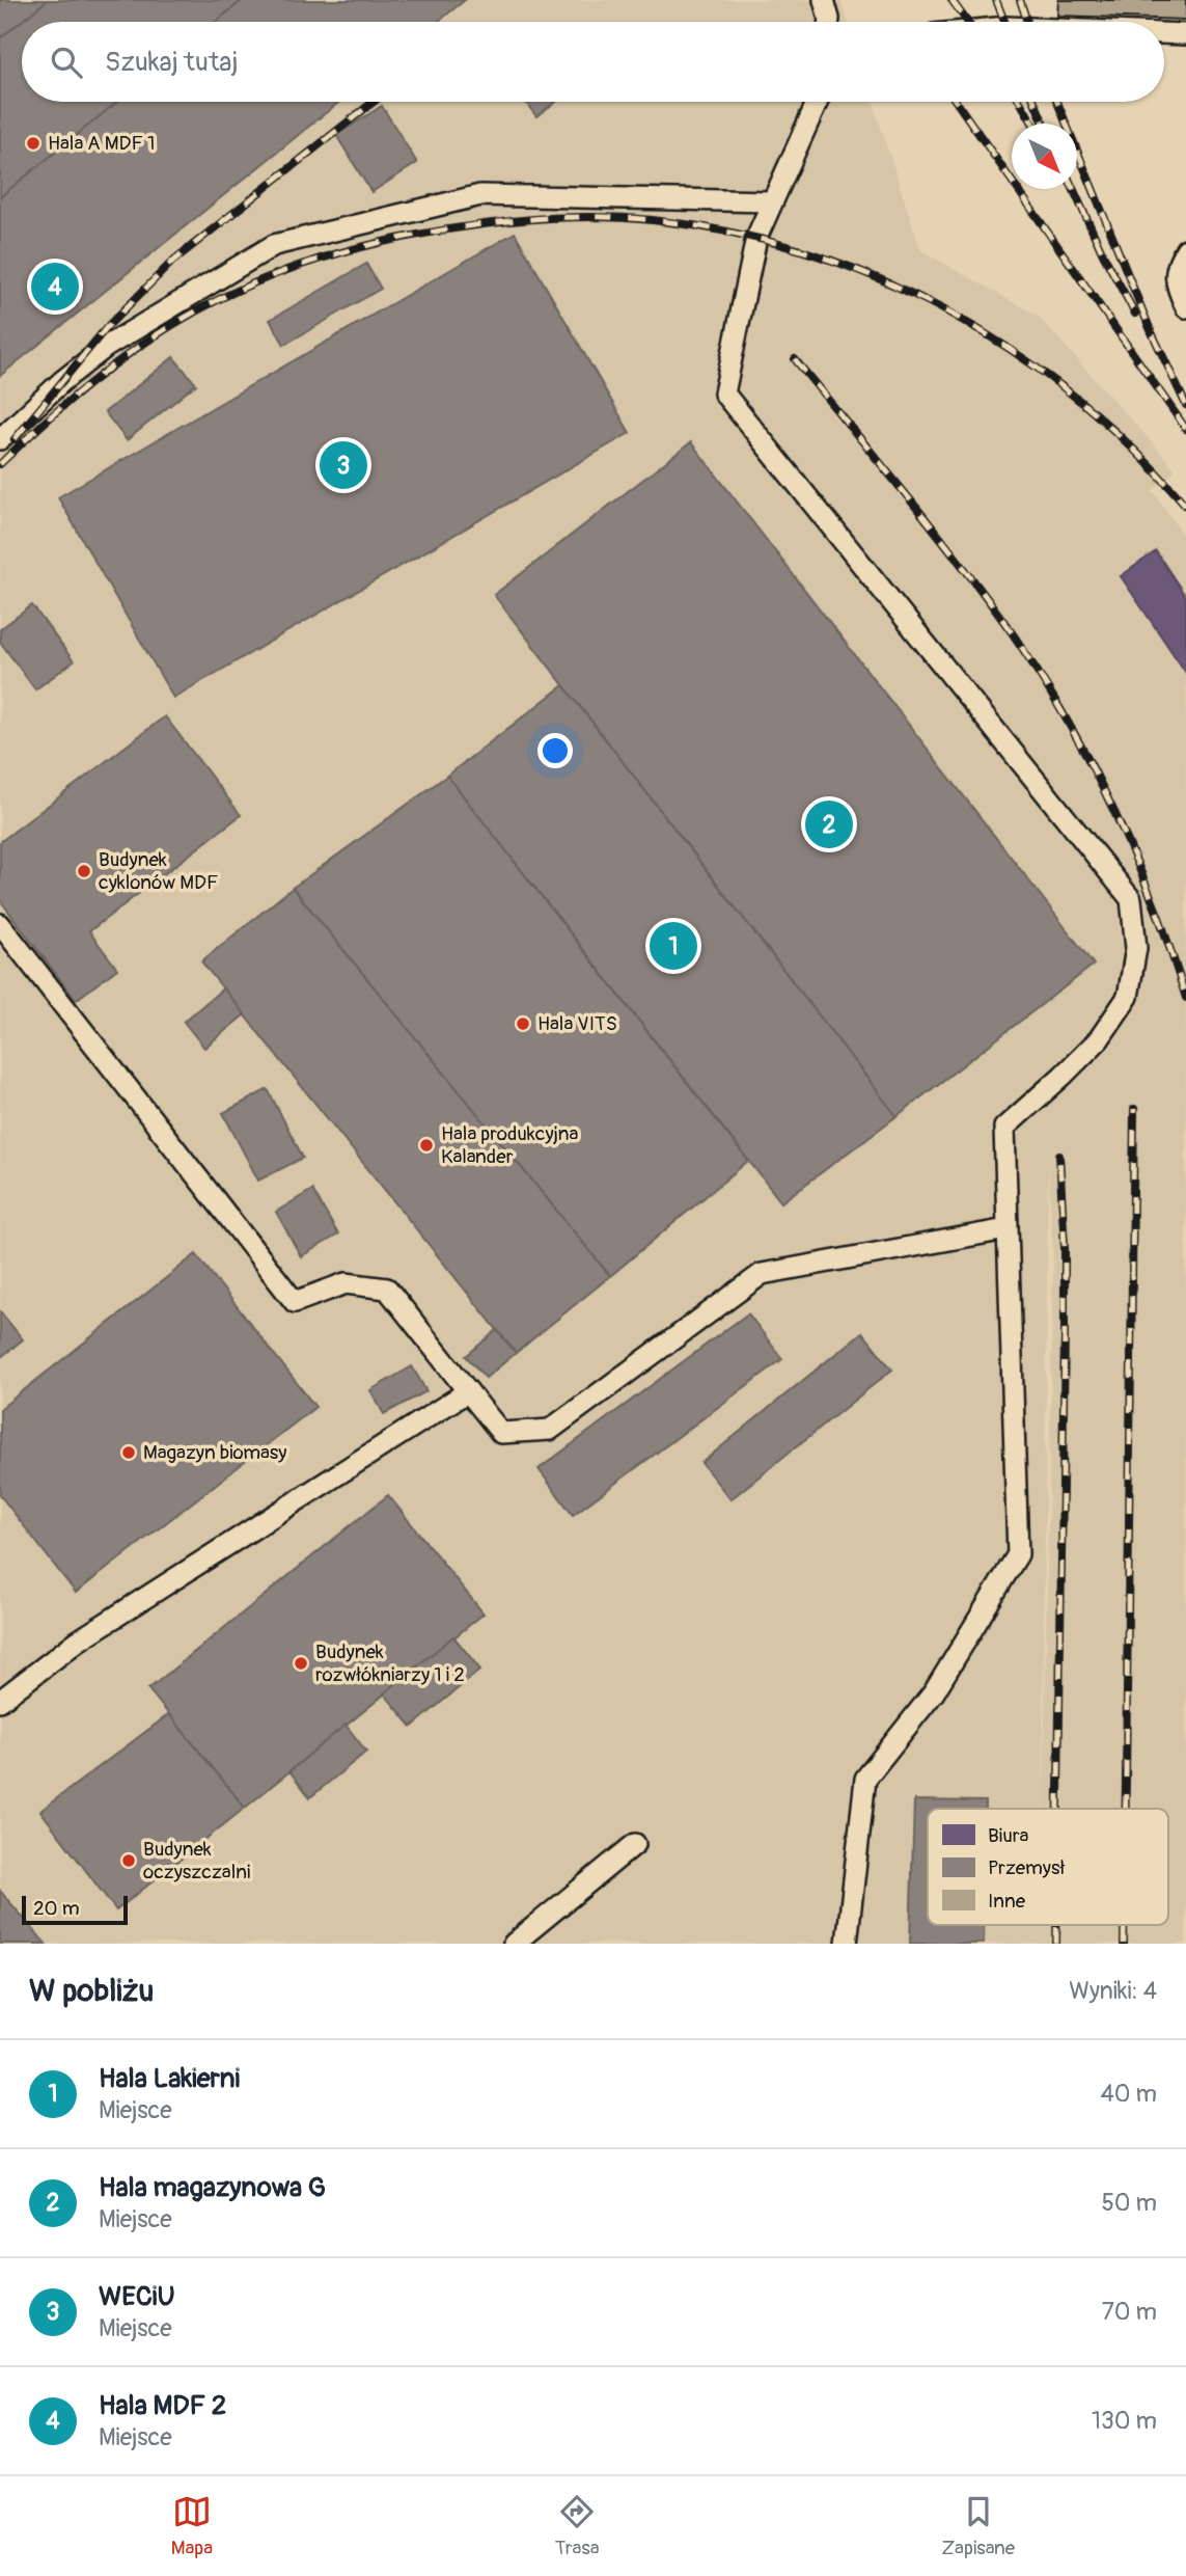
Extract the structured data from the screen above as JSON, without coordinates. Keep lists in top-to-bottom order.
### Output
{
  "places": [
    "Hala A MDF 1",
    "Budynek cyklonów MDF",
    "Hala VITS",
    "Hala produkcyjna Kalander",
    "Magazyn biomasy",
    "Budynek rozwłókniarzy 1 i 2",
    "Budynek oczyszczalni"
  ],
  "legend": ["Biura", "Przemysł", "Inne"],
  "scale_bar": "20 m",
  "north": "bottom right",
  "page": {
    "search": "Szukaj tutaj",
    "pins": [
      "4",
      "3",
      "2",
      "1"
    ],
    "scale": "20 m",
    "heading": ["W pobliżu", "Wyniki: 4"],
    "list": [
      {
        "mark": "1",
        "name": "Hala Lakierni",
        "note": "Miejsce",
        "value": "40 m"
      },
      {
        "mark": "2",
        "name": "Hala magazynowa G",
        "note": "Miejsce",
        "value": "50 m"
      },
      {
        "mark": "3",
        "name": "WECiU",
        "note": "Miejsce",
        "value": "70 m"
      },
      {
        "mark": "4",
        "name": "Hala MDF 2",
        "note": "Miejsce",
        "value": "130 m"
      }
    ],
    "nav": ["Mapa", "Trasa", "Zapisane"]
  }
}
